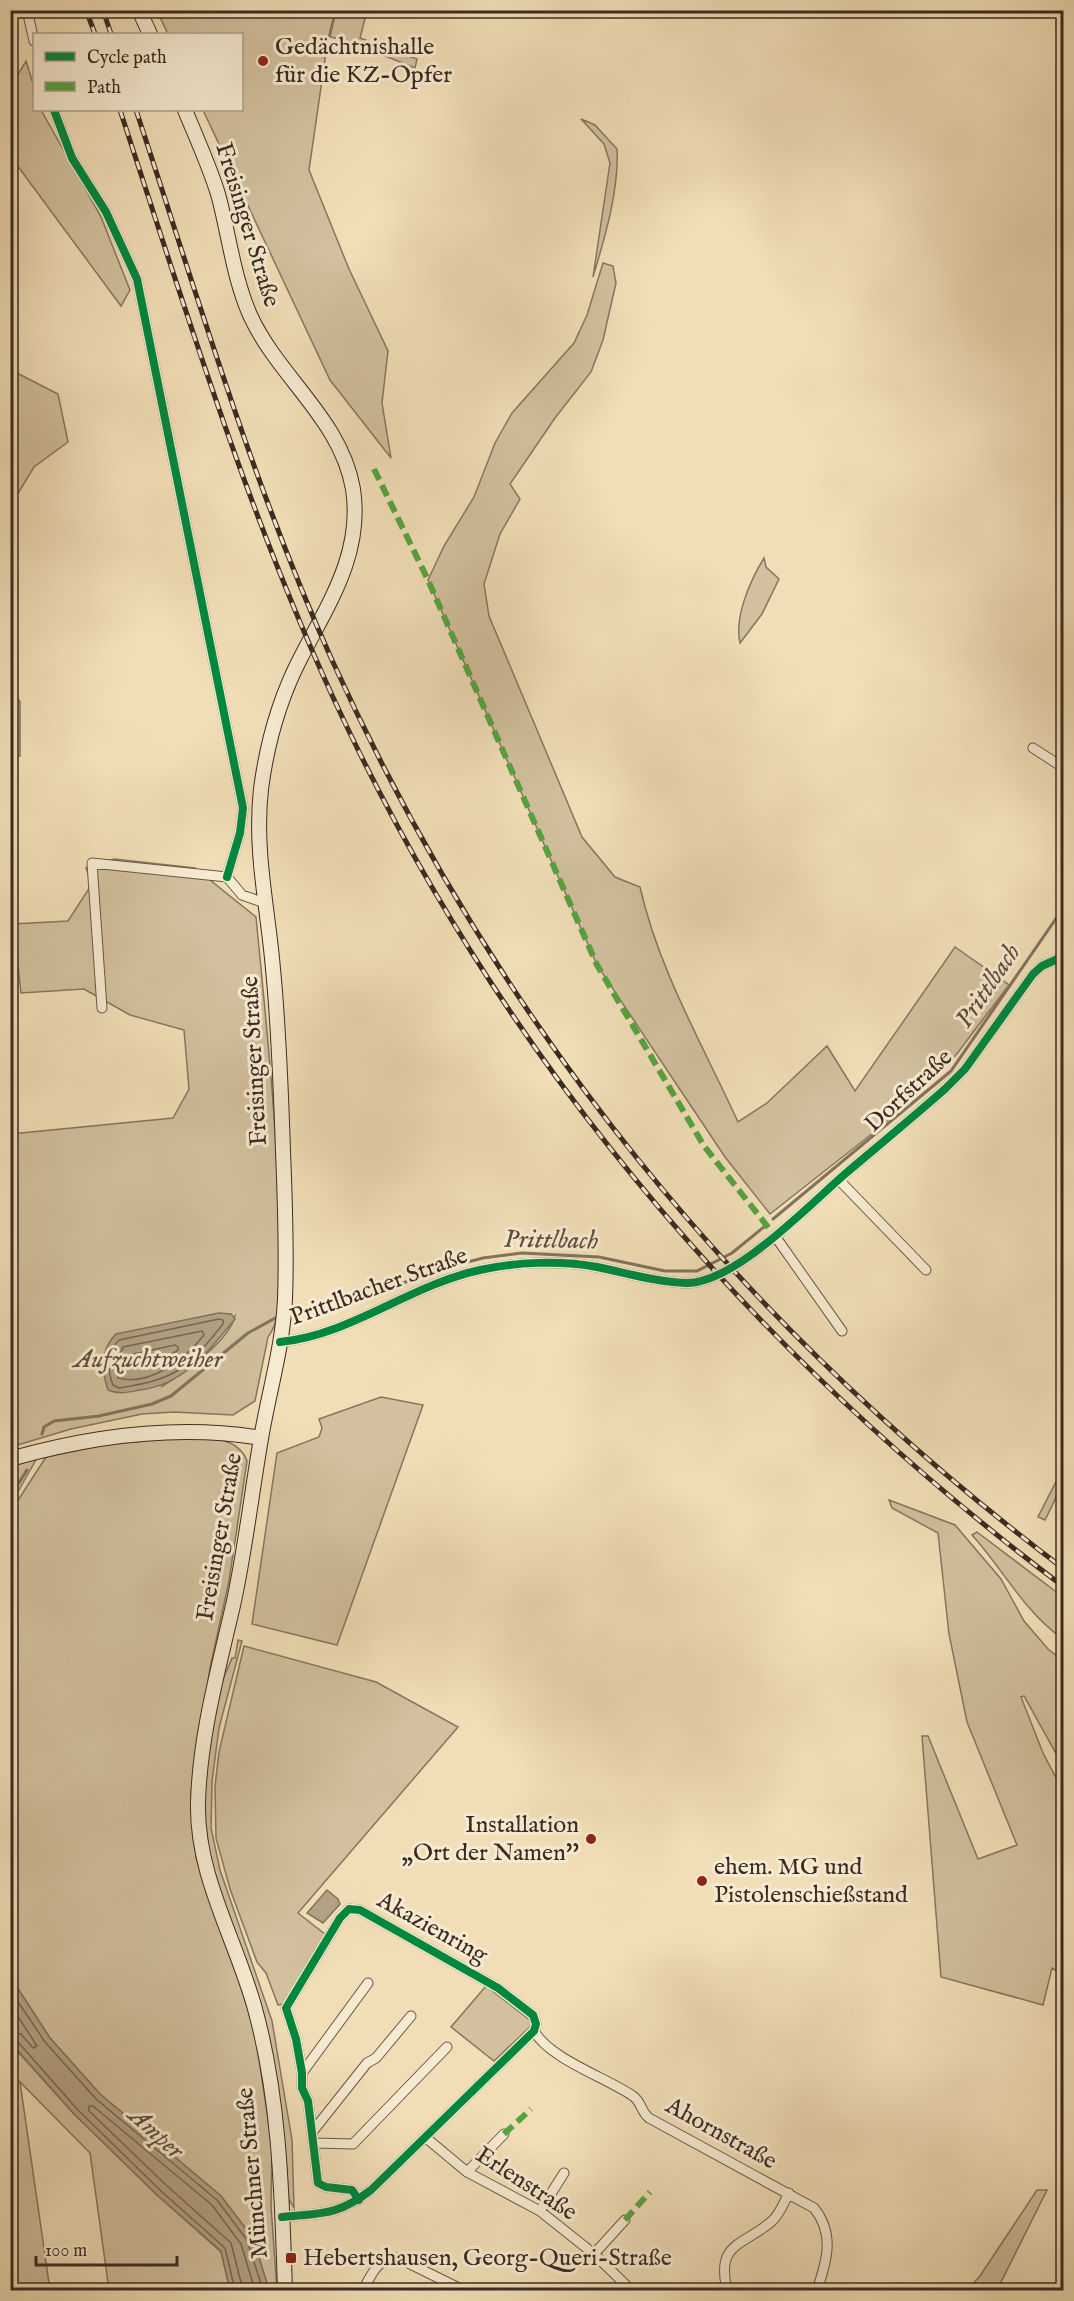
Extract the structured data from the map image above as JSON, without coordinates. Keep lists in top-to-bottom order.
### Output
{
  "streets": {
    "main road": ["Freisinger Straße", "Münchner Straße"],
    "street": [
      "Dorfstraße",
      "Prittlbacher Straße",
      "Akazienring",
      "Ahornstraße",
      "Erlenstraße"
    ]
  },
  "crossings": [
    ["Freisinger Straße", "Prittlbacher Straße"],
    ["Freisinger Straße", "Münchner Straße"],
    ["Dorfstraße", "Prittlbacher Straße"],
    ["Akazienring", "Ahornstraße"]
  ],
  "water": ["Prittlbach", "Aufzuchtweiher", "Amper"],
  "places": {
    "other": ["Gedächtnishalle für die KZ-Opfer", "Installation „Ort der Namen''", "ehem. MG und Pistolenschießstand"],
    "transit": ["Hebertshausen, Georg-Queri-Straße"]
  },
  "legend": ["Cycle path", "Path"],
  "scale_bar": "100 m"
}
